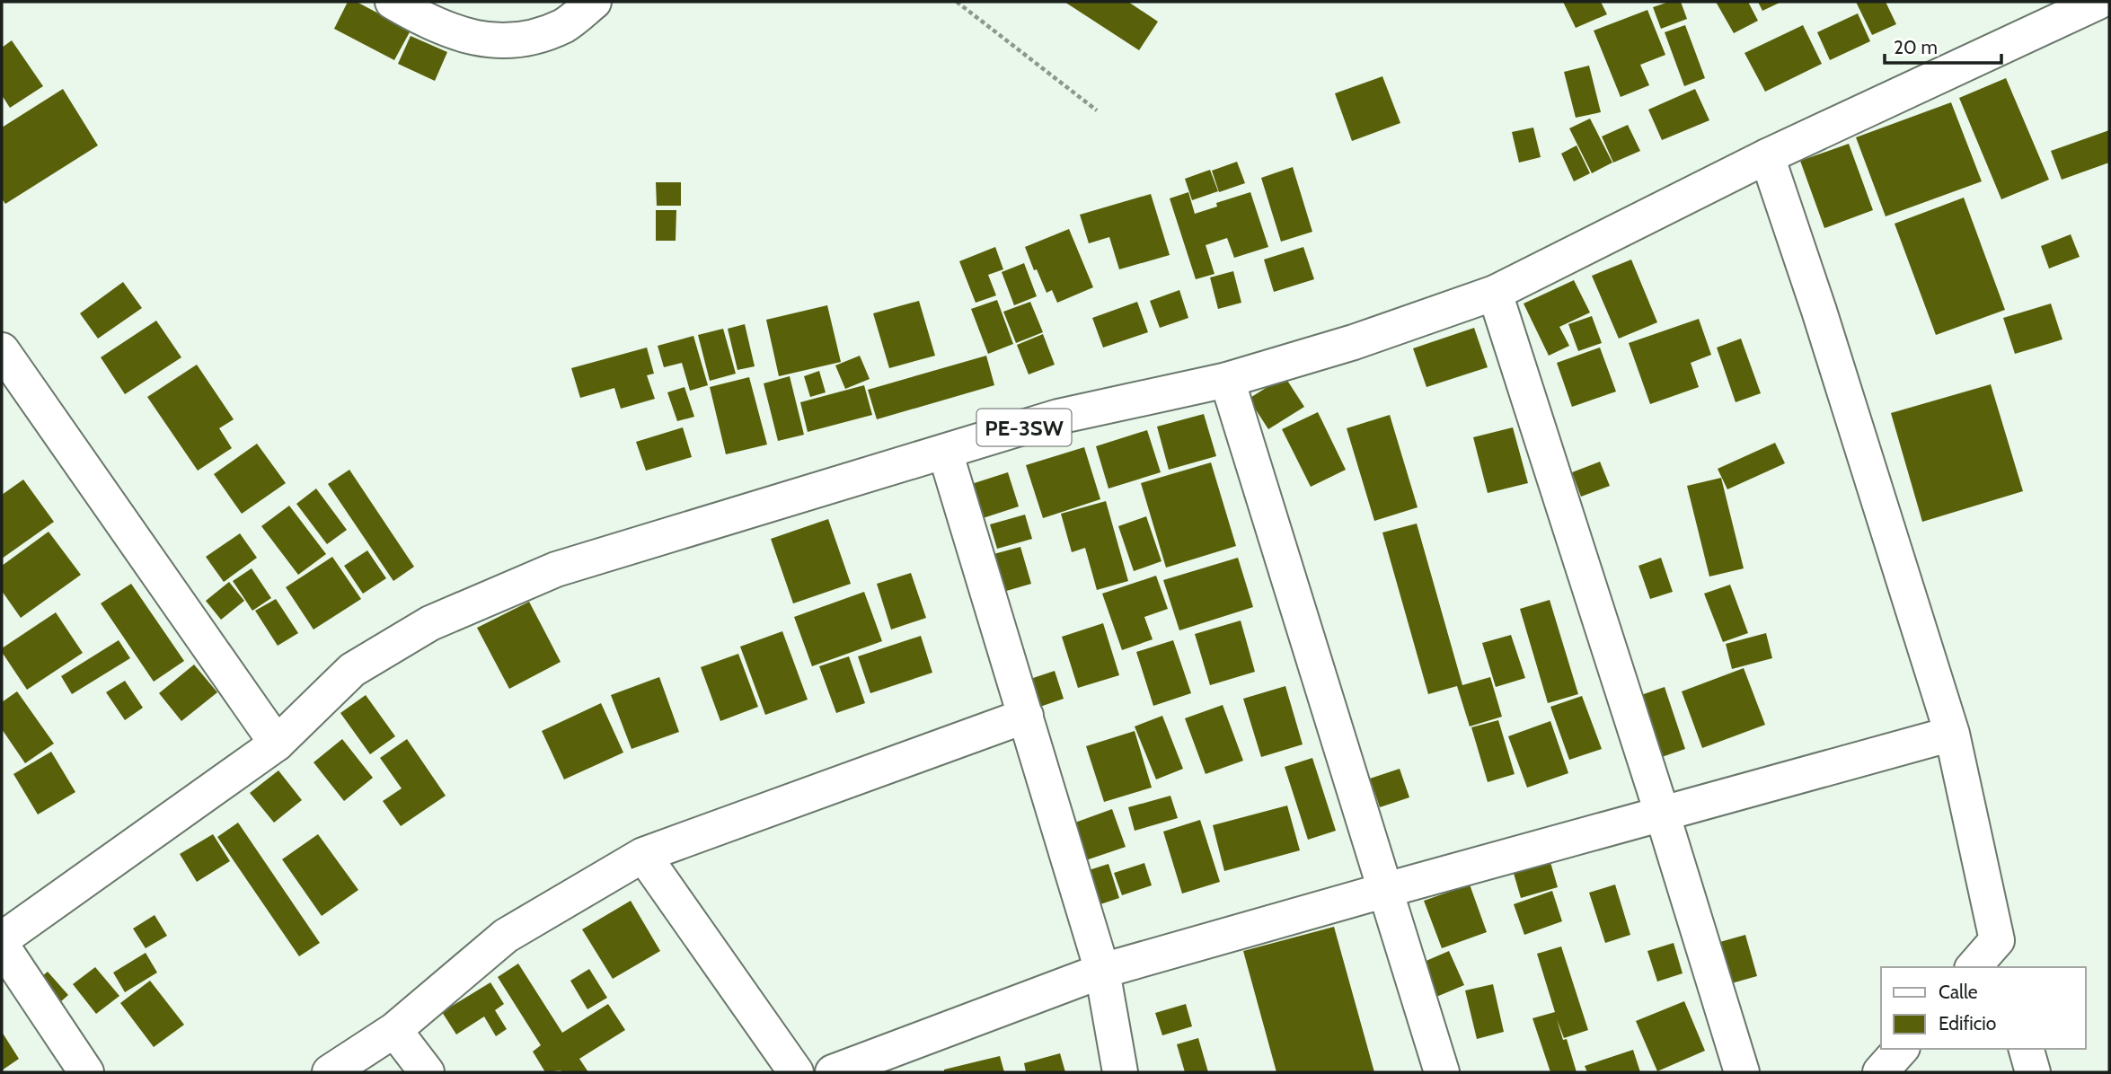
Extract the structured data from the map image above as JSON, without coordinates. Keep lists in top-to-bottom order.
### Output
{
  "streets": {
    "street": ["PE-3SW"]
  },
  "legend": ["Calle", "Edificio"],
  "scale_bar": "20 m"
}
